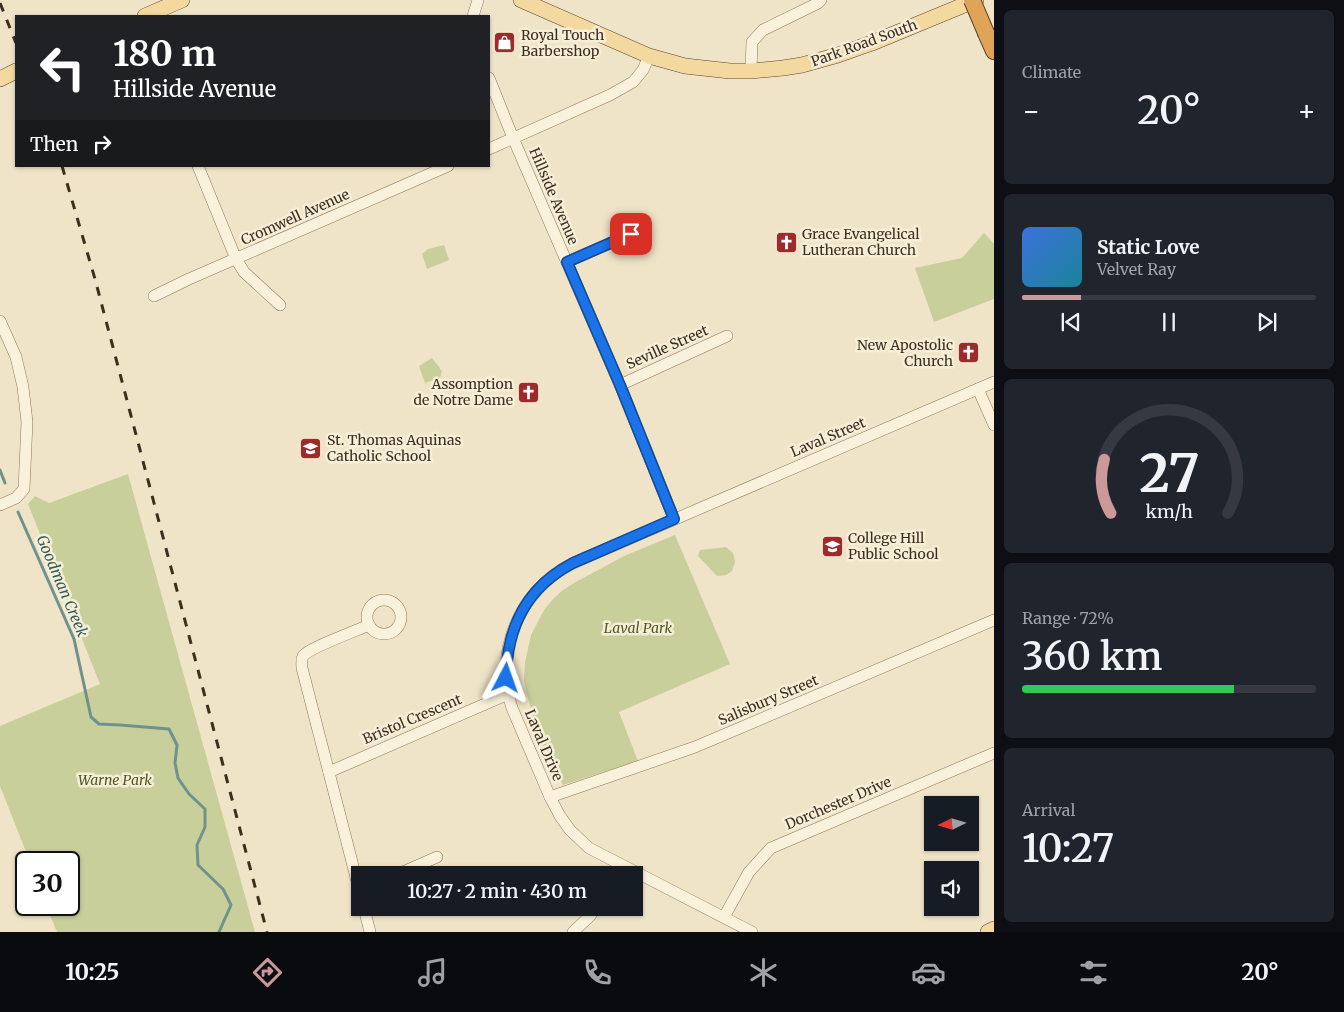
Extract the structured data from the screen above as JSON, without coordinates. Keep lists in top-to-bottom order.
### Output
{
  "streets": {
    "main road": ["Park Road South"],
    "street": [
      "Hillside Avenue",
      "Cromwell Avenue",
      "Seville Street",
      "Laval Street",
      "Salisbury Street",
      "Bristol Crescent",
      "Laval Drive",
      "Dorchester Drive"
    ]
  },
  "crossings": [
    ["Hillside Avenue", "Seville Street"],
    ["Hillside Avenue", "Laval Street"],
    ["Hillside Avenue", "Laval Drive"],
    ["Laval Street", "Laval Drive"],
    ["Salisbury Street", "Laval Drive"],
    ["Bristol Crescent", "Laval Drive"],
    ["Laval Drive", "Dorchester Drive"]
  ],
  "water": ["Goodman Creek"],
  "parks": ["Laval Park", "Warne Park"],
  "places": {
    "shop": ["Royal Touch Barbershop"],
    "church": ["Grace Evangelical Lutheran Church", "New Apostolic Church", "Assomption de Notre Dame"],
    "school or university": ["St. Thomas Aquinas Catholic School", "College Hill Public School"]
  },
  "north": "left",
  "page": {
    "tile": [
      "Climate",
      ["Range · 72%", "360 km"],
      ["Arrival", "10:27"]
    ],
    "turn": ["180 m", "Hillside Avenue"],
    "heat": ["−", "20°", "+"],
    "then": "Then",
    "song": ["Static Love", "Velvet Ray"],
    "limit": "30",
    "trip": "10:27 · 2 min · 430 m",
    "tabs": ["10:25", "20°"],
    "gauge": ["27", "km/h"]
  }
}
